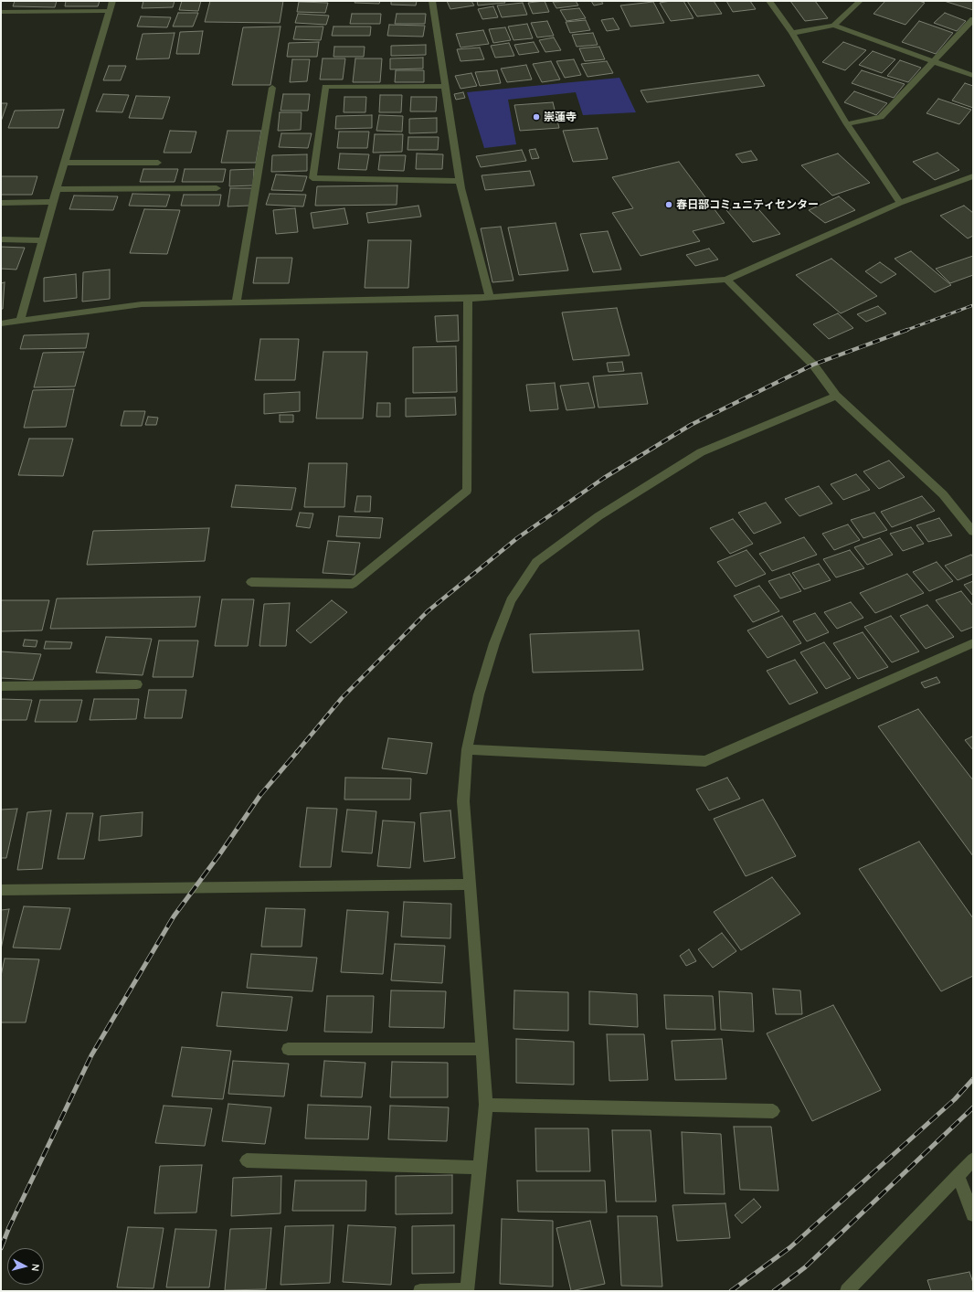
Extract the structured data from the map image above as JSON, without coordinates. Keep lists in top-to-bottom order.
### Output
{
  "places": ["崇蓮寺", "春日部コミュニティセンター"],
  "north": "right"
}
